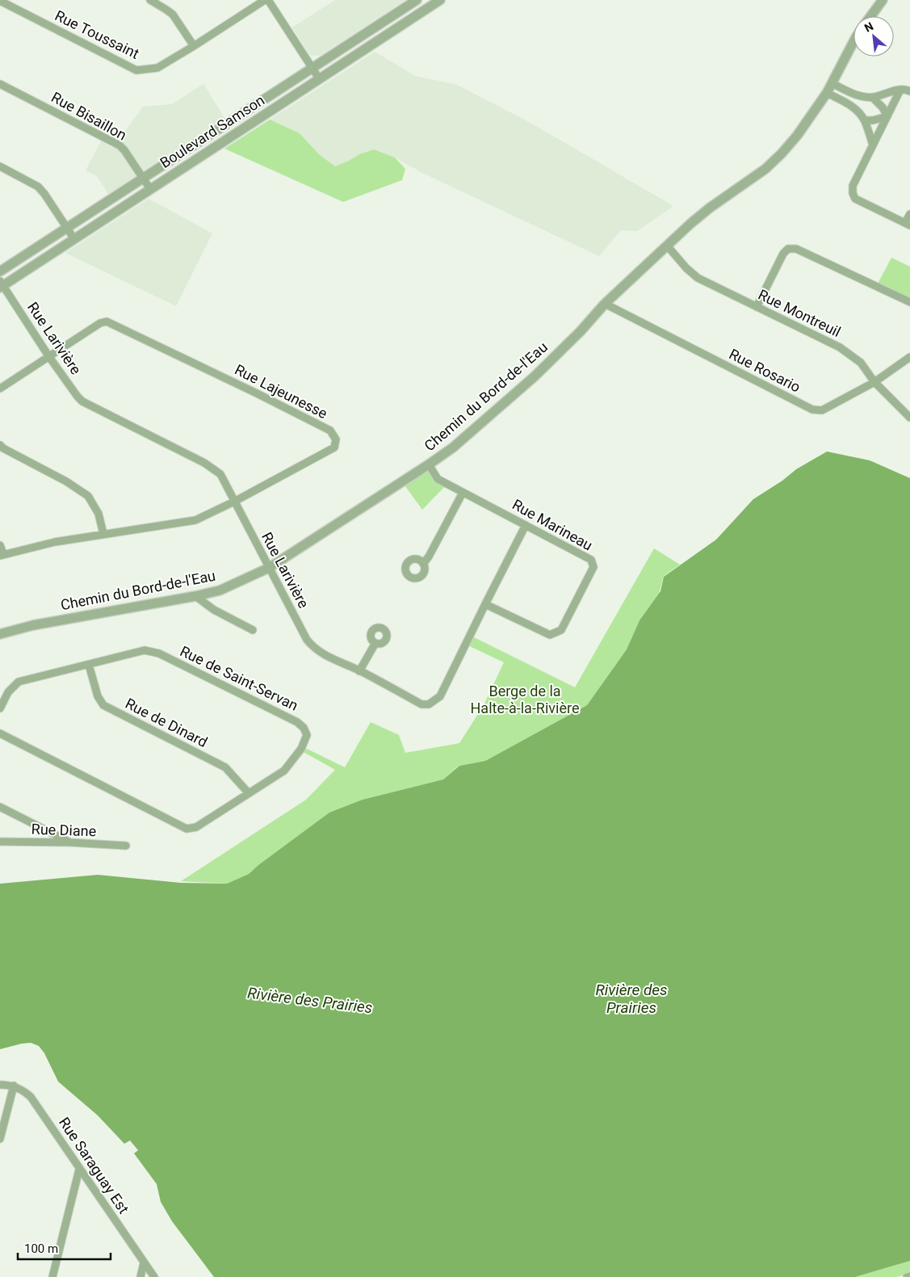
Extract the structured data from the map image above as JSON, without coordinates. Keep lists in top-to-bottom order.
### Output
{
  "streets": {
    "street": [
      "Rue Toussaint",
      "Rue Bisaillon",
      "Boulevard Samson",
      "Rue Montreuil",
      "Rue Larivière",
      "Rue Rosario",
      "Rue Lajeunesse",
      "Chemin du Bord-de-l'Eau",
      "Rue Marineau",
      "Rue de Saint-Servan",
      "Rue de Dinard",
      "Rue Diane",
      "Rue Saraguay Est"
    ]
  },
  "crossings": [
    ["Rue Bisaillon", "Boulevard Samson"],
    ["Boulevard Samson", "Rue Larivière"],
    ["Rue Montreuil", "Rue Rosario"],
    ["Rue Montreuil", "Chemin du Bord-de-l'Eau"],
    ["Rue Larivière", "Rue Lajeunesse"],
    ["Rue Larivière", "Chemin du Bord-de-l'Eau"],
    ["Rue Larivière", "Rue Marineau"],
    ["Rue Rosario", "Chemin du Bord-de-l'Eau"],
    ["Chemin du Bord-de-l'Eau", "Rue Marineau"],
    ["Rue de Saint-Servan", "Rue de Dinard"]
  ],
  "water": ["Rivière des Prairies"],
  "parks": ["Berge de la Halte-à-la-Rivière"],
  "scale_bar": "100 m",
  "north": "top left"
}
